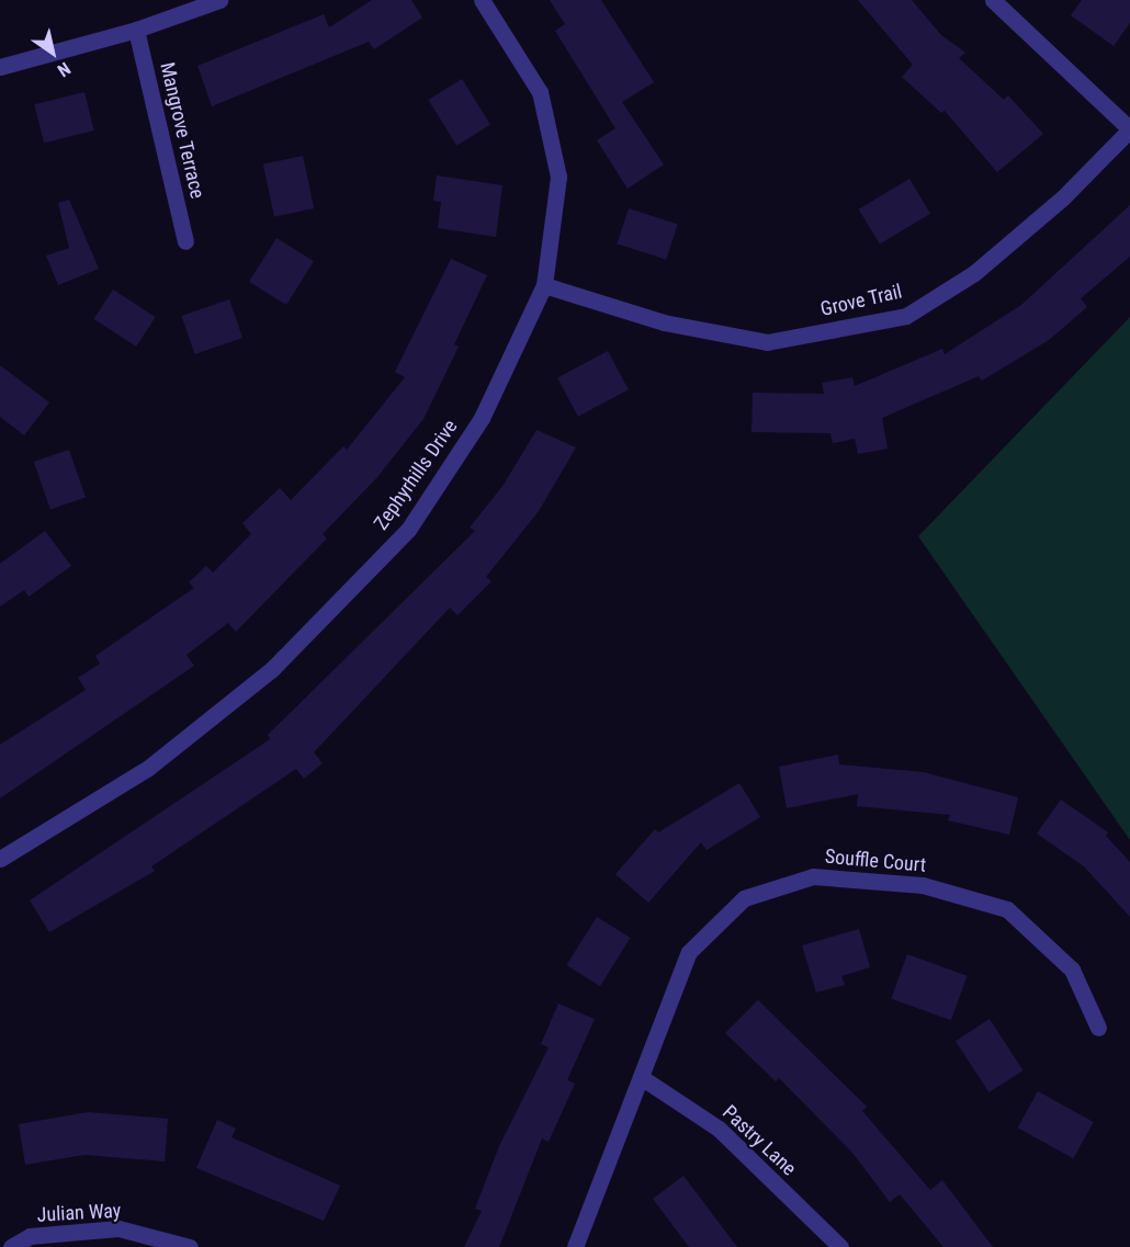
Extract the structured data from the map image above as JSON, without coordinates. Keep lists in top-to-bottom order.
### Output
{
  "streets": {
    "street": [
      "Mangrove Terrace",
      "Grove Trail",
      "Zephyrhills Drive",
      "Souffle Court",
      "Pastry Lane",
      "Julian Way"
    ]
  },
  "crossings": [
    ["Grove Trail", "Zephyrhills Drive"],
    ["Souffle Court", "Pastry Lane"]
  ],
  "north": "bottom right"
}
